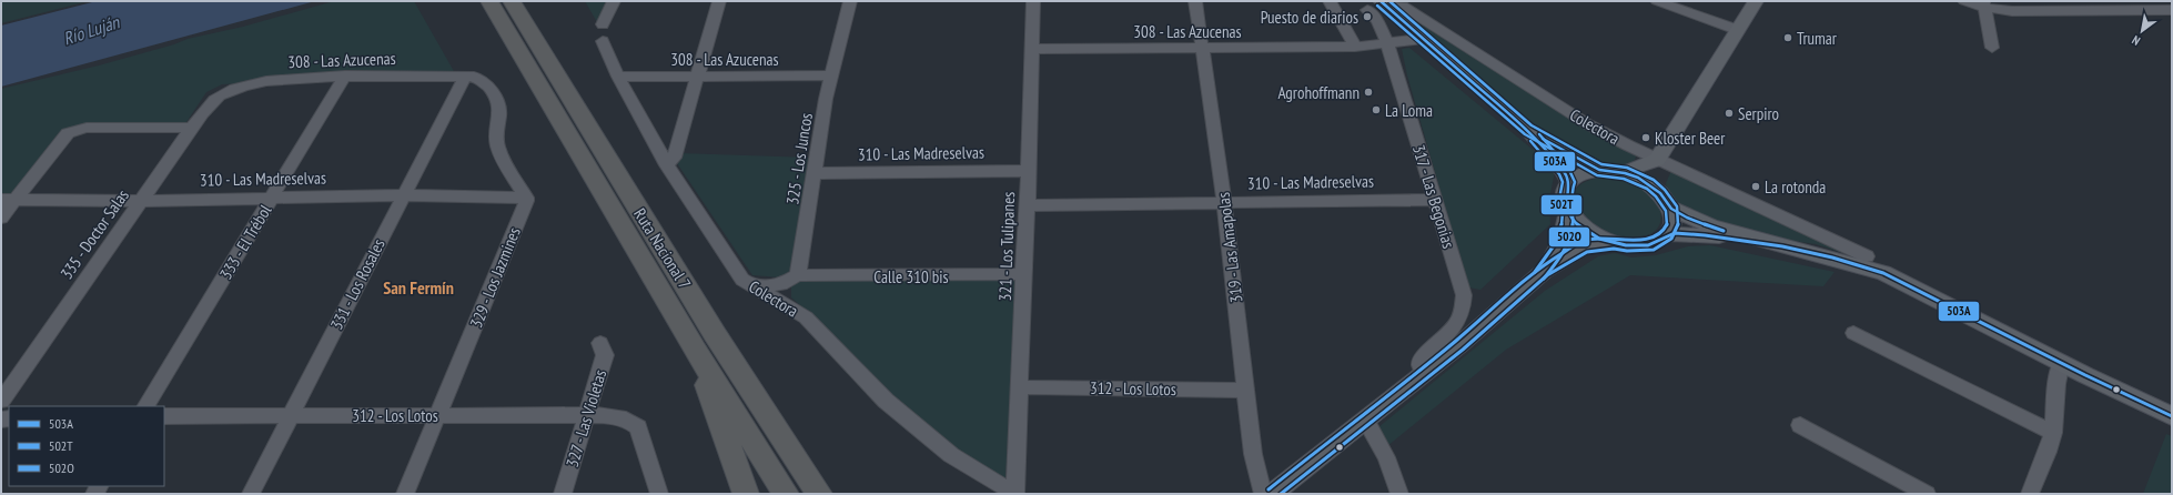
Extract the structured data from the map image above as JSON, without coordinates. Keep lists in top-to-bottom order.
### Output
{
  "streets": {
    "highway": ["Ruta Nacional 7"],
    "street": [
      "308 - Las Azucenas",
      "Colectora",
      "310 - Las Madreselvas",
      "325 - Los Juncos",
      "317 - Las Begonias",
      "335 - Doctor Salas",
      "333 - El Trébol",
      "321 - Los Tulipanes",
      "319 - Las Amapolas",
      "Calle 310 bis",
      "329 - Los Jazmines",
      "331 - Los Rosales",
      "312 - Los Lotos",
      "327 - Las Violetas"
    ]
  },
  "crossings": [
    ["308 - Las Azucenas", "Colectora"],
    ["308 - Las Azucenas", "325 - Los Juncos"],
    ["308 - Las Azucenas", "317 - Las Begonias"],
    ["308 - Las Azucenas", "335 - Doctor Salas"],
    ["308 - Las Azucenas", "333 - El Trébol"],
    ["308 - Las Azucenas", "321 - Los Tulipanes"],
    ["308 - Las Azucenas", "319 - Las Amapolas"],
    ["308 - Las Azucenas", "331 - Los Rosales"],
    ["Colectora", "321 - Los Tulipanes"],
    ["310 - Las Madreselvas", "325 - Los Juncos"],
    ["310 - Las Madreselvas", "317 - Las Begonias"],
    ["310 - Las Madreselvas", "335 - Doctor Salas"],
    ["310 - Las Madreselvas", "333 - El Trébol"],
    ["310 - Las Madreselvas", "321 - Los Tulipanes"],
    ["310 - Las Madreselvas", "319 - Las Amapolas"],
    ["310 - Las Madreselvas", "329 - Los Jazmines"],
    ["310 - Las Madreselvas", "331 - Los Rosales"],
    ["325 - Los Juncos", "Calle 310 bis"],
    ["321 - Los Tulipanes", "Calle 310 bis"],
    ["321 - Los Tulipanes", "312 - Los Lotos"],
    ["319 - Las Amapolas", "312 - Los Lotos"],
    ["329 - Los Jazmines", "312 - Los Lotos"],
    ["331 - Los Rosales", "312 - Los Lotos"],
    ["312 - Los Lotos", "327 - Las Violetas"]
  ],
  "districts": ["San Fermín"],
  "water": ["Río Luján"],
  "places": [
    "Puesto de diarios",
    "Trumar",
    "Agrohoffmann",
    "La Loma",
    "Serpiro",
    "Kloster Beer",
    "La rotonda"
  ],
  "lines": ["transit line 503A", "transit line 502T", "transit line 502O"],
  "legend": ["503A", "502T", "502O"],
  "north": "bottom left"
}
